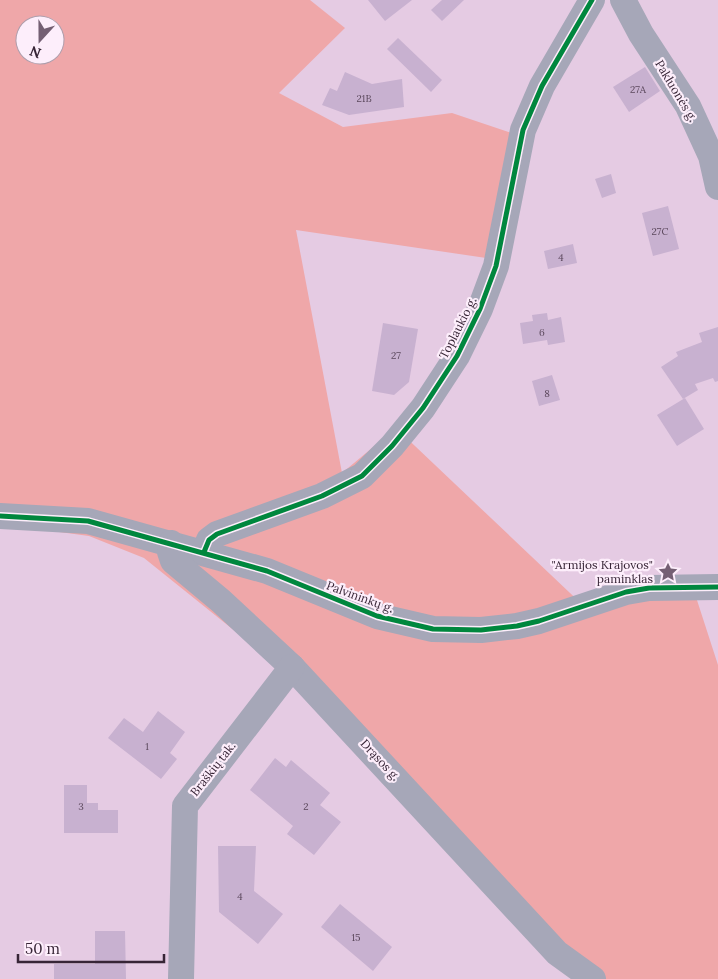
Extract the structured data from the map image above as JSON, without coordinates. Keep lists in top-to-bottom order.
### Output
{
  "streets": {
    "street": [
      "Pakluonės g.",
      "Toplaukio g.",
      "Palvininkų g.",
      "Drąsos g.",
      "Braškių tak."
    ]
  },
  "crossings": [
    ["Toplaukio g.", "Palvininkų g."],
    ["Palvininkų g.", "Drąsos g."],
    ["Drąsos g.", "Braškių tak."]
  ],
  "places": {
    "place": ["\"Armijos Krajovos\" paminklas"]
  },
  "house_numbers": [
    "27A",
    "21B",
    "27C",
    "4",
    "6",
    "27",
    "8",
    "1",
    "3",
    "2",
    "4",
    "15"
  ],
  "scale_bar": "50 m",
  "north": "bottom"
}
